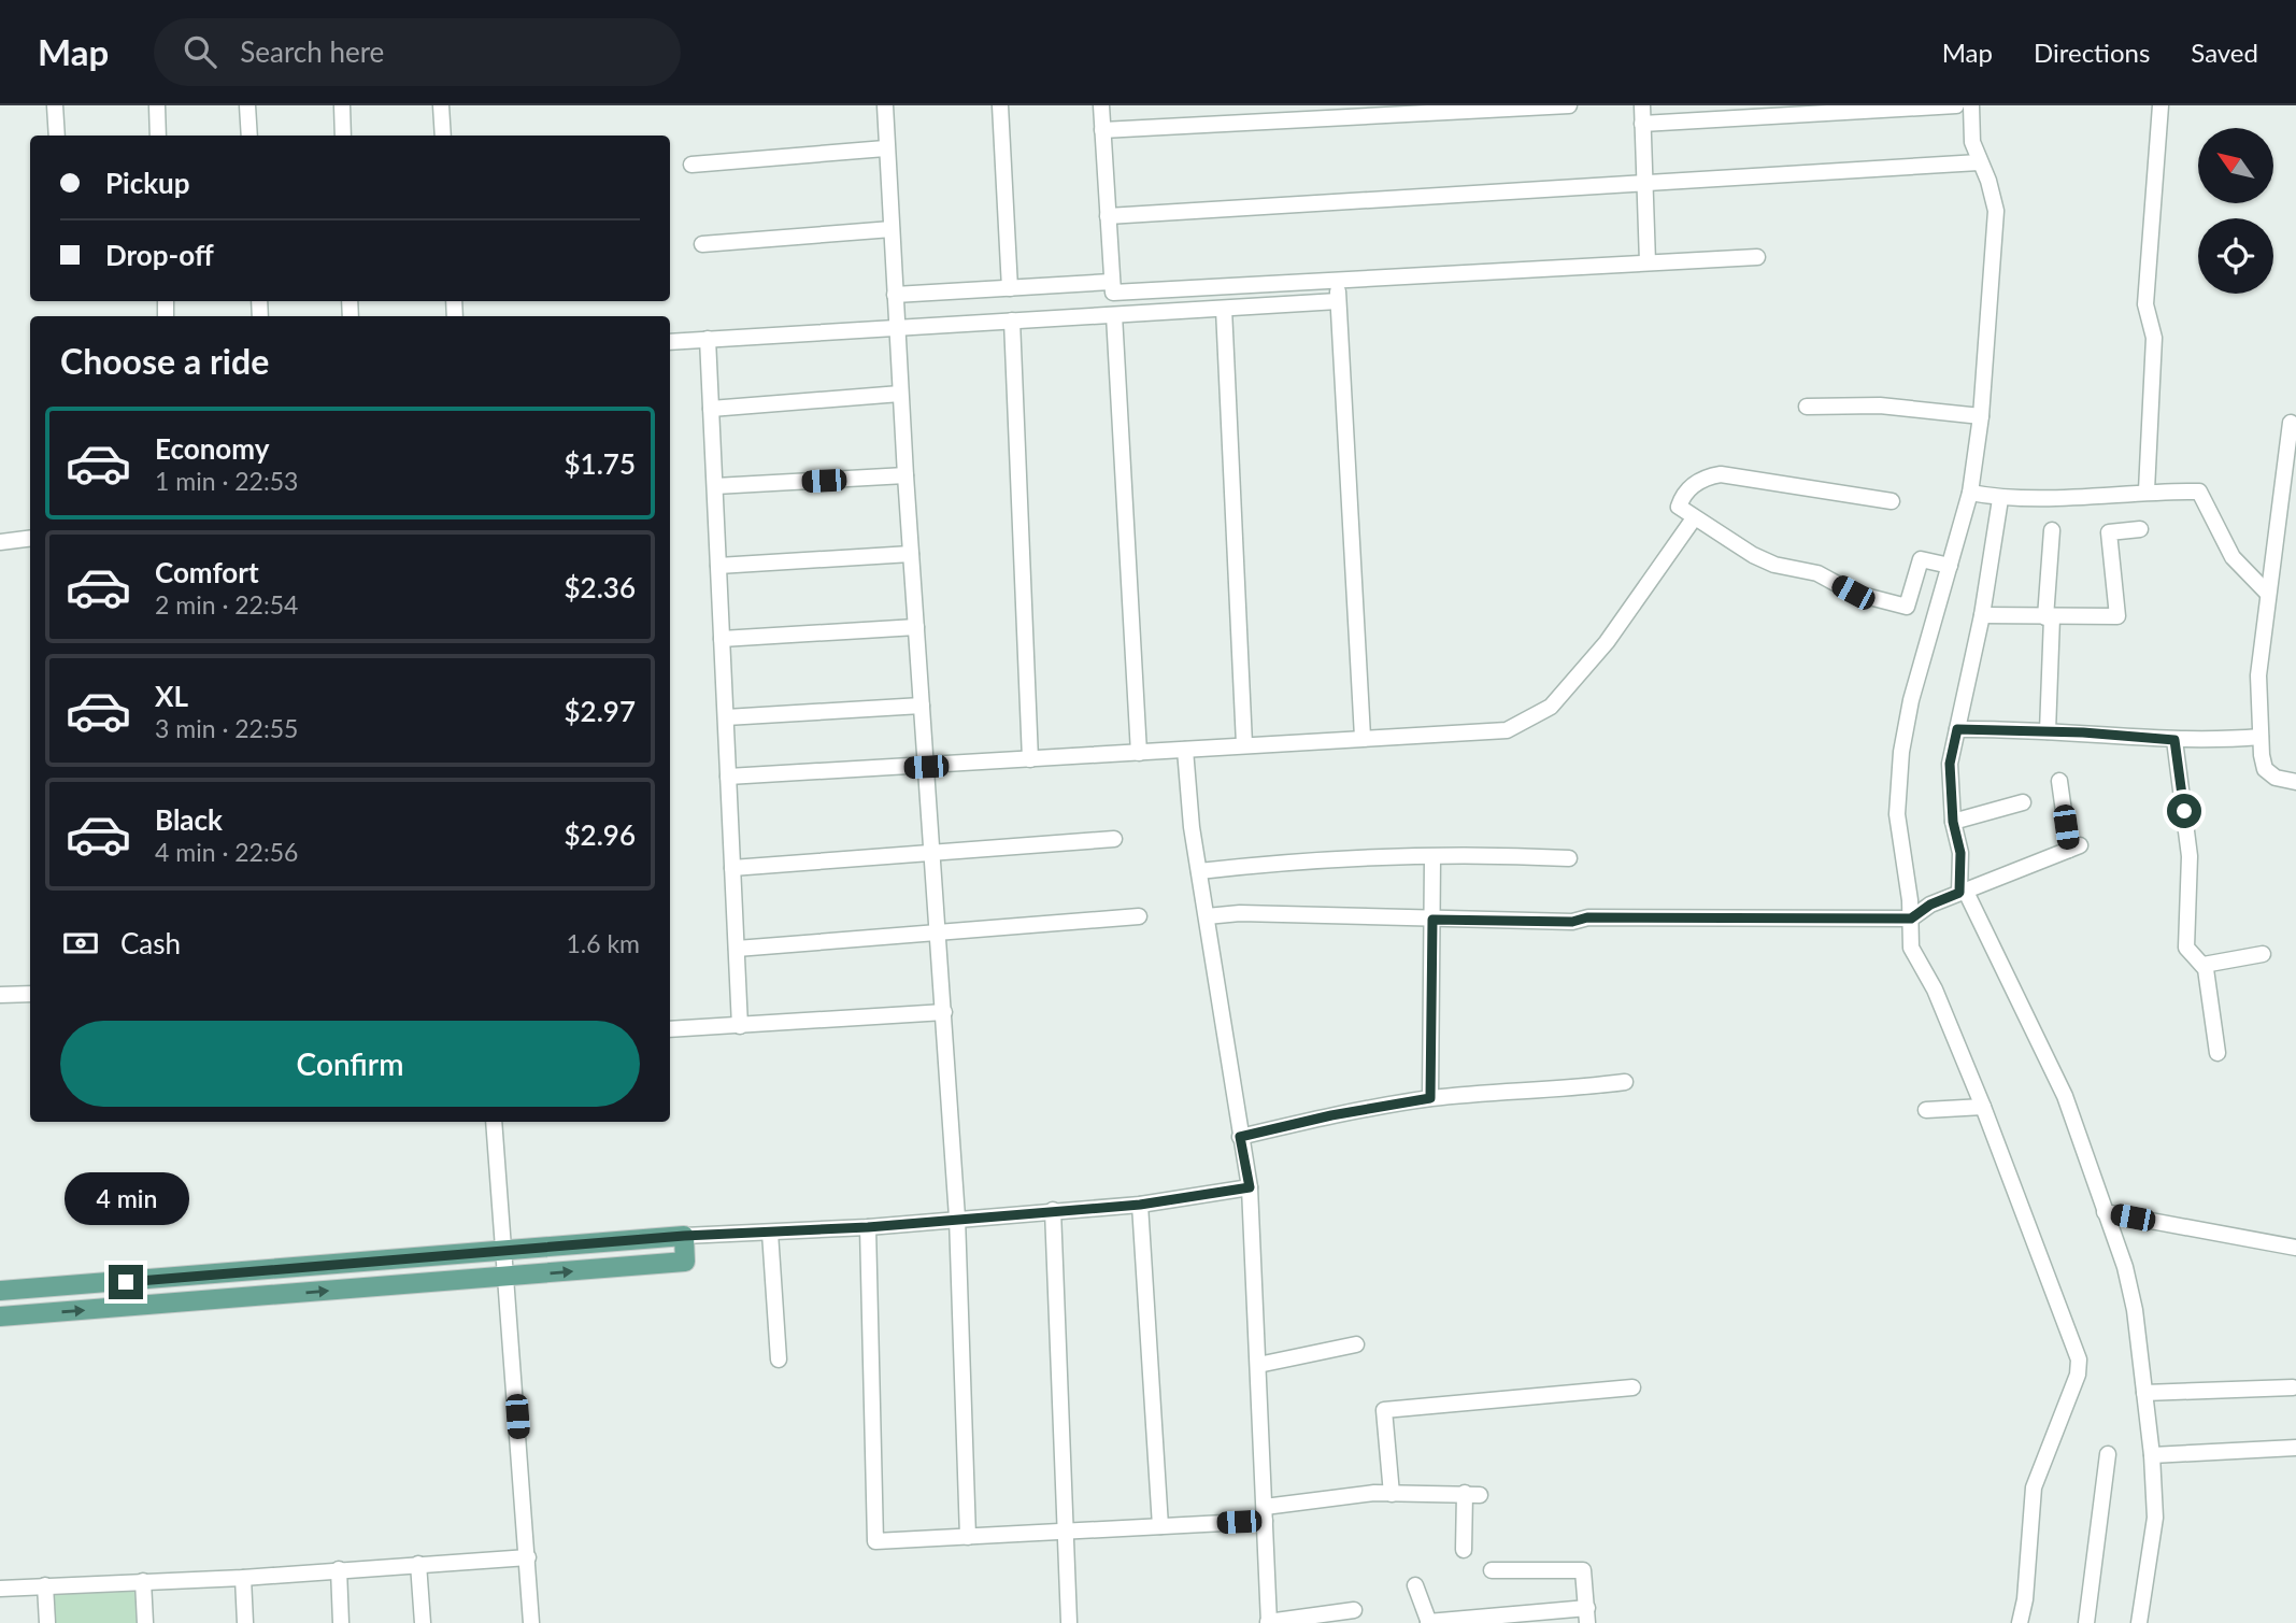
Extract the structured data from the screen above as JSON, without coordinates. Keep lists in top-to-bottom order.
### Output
{
  "north": "top left",
  "page": {
    "header": "Map",
    "search": "Search here",
    "nav": ["Map", "Directions", "Saved"],
    "banner": ["Pickup", "Drop-off"],
    "heading": "Choose a ride",
    "list": [
      {
        "name": "Economy",
        "note": "1 min · 22:53",
        "value": "$1.75"
      },
      {
        "name": "Comfort",
        "note": "2 min · 22:54",
        "value": "$2.36"
      },
      {
        "name": "XL",
        "note": "3 min · 22:55",
        "value": "$2.97"
      },
      {
        "name": "Black",
        "note": "4 min · 22:56",
        "value": "$2.96"
      }
    ],
    "pay": ["Cash", "1.6 km"],
    "buttons": "Confirm",
    "bubble": "4 min"
  }
}
